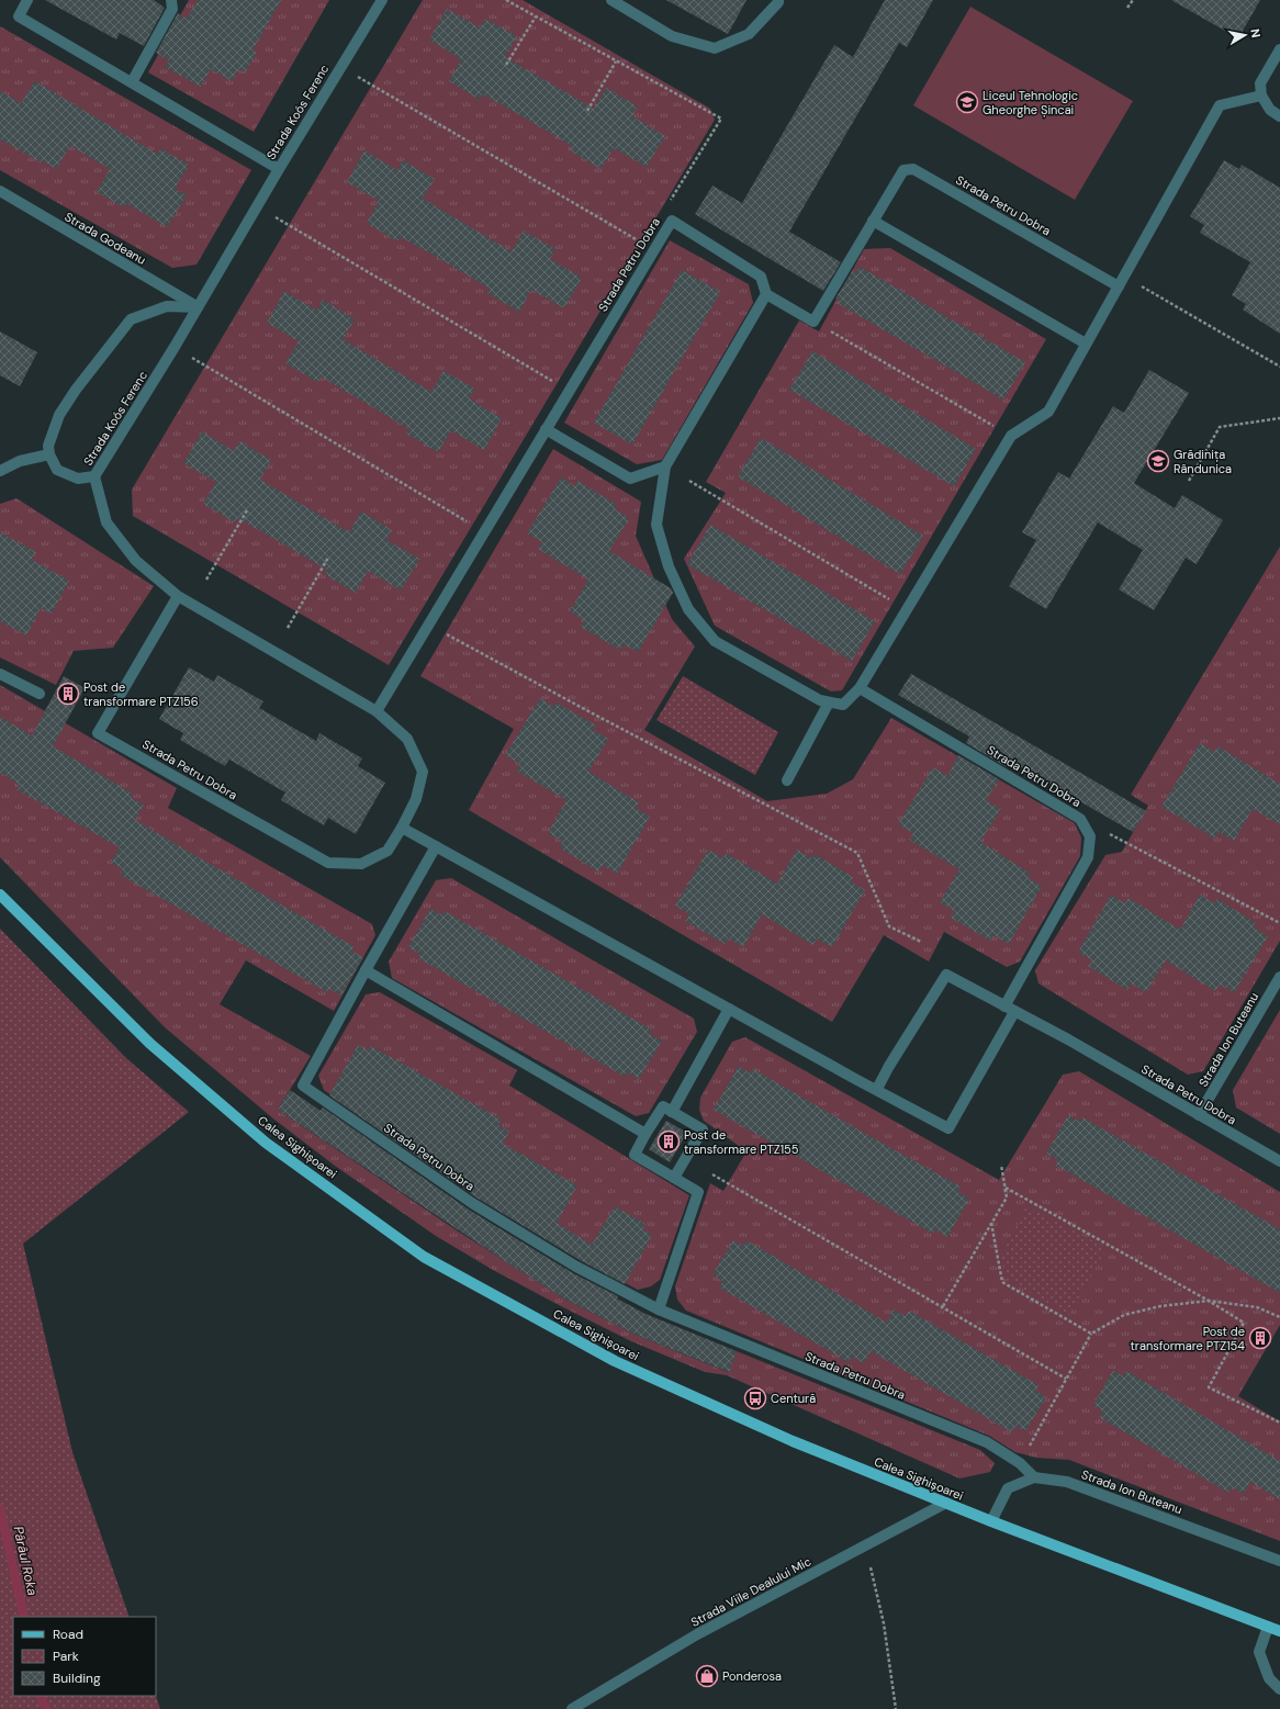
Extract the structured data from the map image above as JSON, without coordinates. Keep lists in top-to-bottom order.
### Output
{
  "streets": {
    "main road": ["Calea Sighișoarei"],
    "street": [
      "Strada Koós Ferenc",
      "Strada Petru Dobra",
      "Strada Godeanu",
      "Strada Ion Buteanu",
      "Strada Viile Dealului Mic"
    ]
  },
  "crossings": [
    ["Strada Koós Ferenc", "Strada Petru Dobra"],
    ["Strada Koós Ferenc", "Strada Godeanu"],
    ["Strada Petru Dobra", "Strada Ion Buteanu"],
    ["Calea Sighișoarei", "Strada Viile Dealului Mic"]
  ],
  "water": ["Pârâul Roka"],
  "places": {
    "school or university": ["Liceul Tehnologic Gheorghe Șincai", "Grădinița Rândunica"],
    "building": ["Post de transformare PTZ156", "Post de transformare PTZ155", "Post de transformare PTZ154"],
    "bus stop": ["Centură"],
    "shop": ["Ponderosa"]
  },
  "legend": ["Road", "Park", "Building"],
  "north": "right"
}
